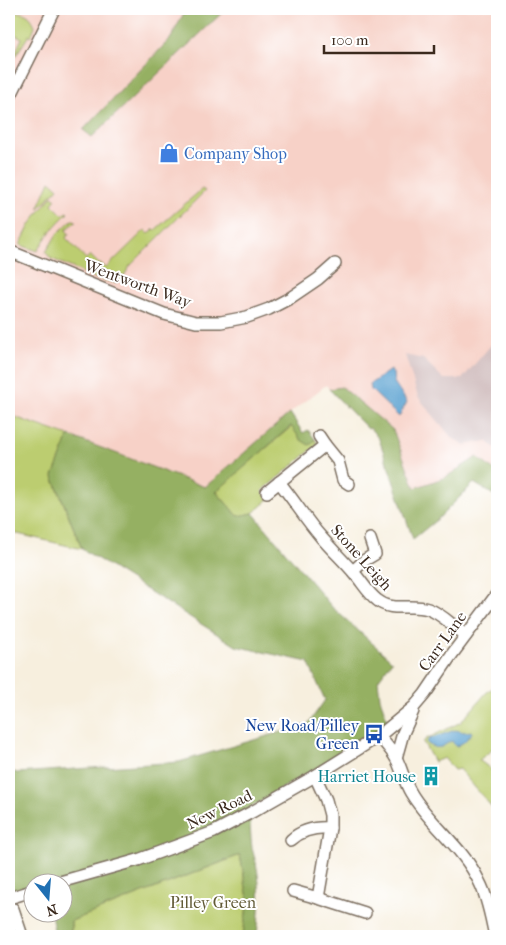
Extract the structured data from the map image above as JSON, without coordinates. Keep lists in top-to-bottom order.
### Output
{
  "streets": {
    "street": [
      "Wentworth Way",
      "Stone Leigh",
      "Carr Lane",
      "New Road"
    ]
  },
  "crossings": [
    ["Stone Leigh", "Carr Lane"],
    ["Carr Lane", "New Road"]
  ],
  "parks": ["Pilley Green"],
  "places": {
    "shop": ["Company Shop"],
    "bus stop": ["New Road/Pilley Green"],
    "building": ["Harriet House"]
  },
  "scale_bar": "100 m",
  "north": "bottom"
}
